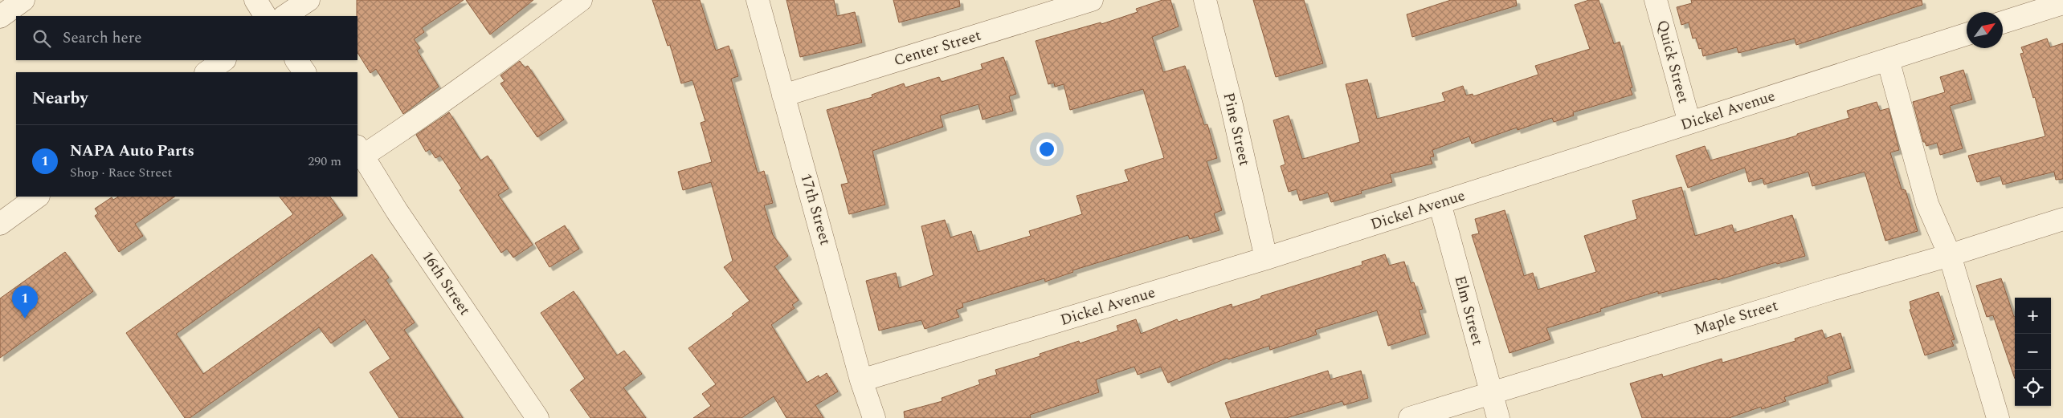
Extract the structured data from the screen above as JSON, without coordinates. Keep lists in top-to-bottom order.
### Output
{
  "streets": {
    "street": [
      "Center Street",
      "Quick Street",
      "Dickel Avenue",
      "Pine Street",
      "17th Street",
      "16th Street",
      "Elm Street",
      "Maple Street"
    ]
  },
  "crossings": [
    ["Center Street", "17th Street"],
    ["Quick Street", "Dickel Avenue"],
    ["Dickel Avenue", "Pine Street"],
    ["Dickel Avenue", "17th Street"],
    ["Dickel Avenue", "Elm Street"],
    ["Elm Street", "Maple Street"]
  ],
  "north": "top right",
  "page": {
    "search": "Search here",
    "heading": "Nearby",
    "list": [
      {
        "mark": "1",
        "name": "NAPA Auto Parts",
        "note": "Shop · Race Street",
        "value": "290 m"
      }
    ],
    "pins": "1",
    "map_buttons": ["+", "−"]
  }
}
